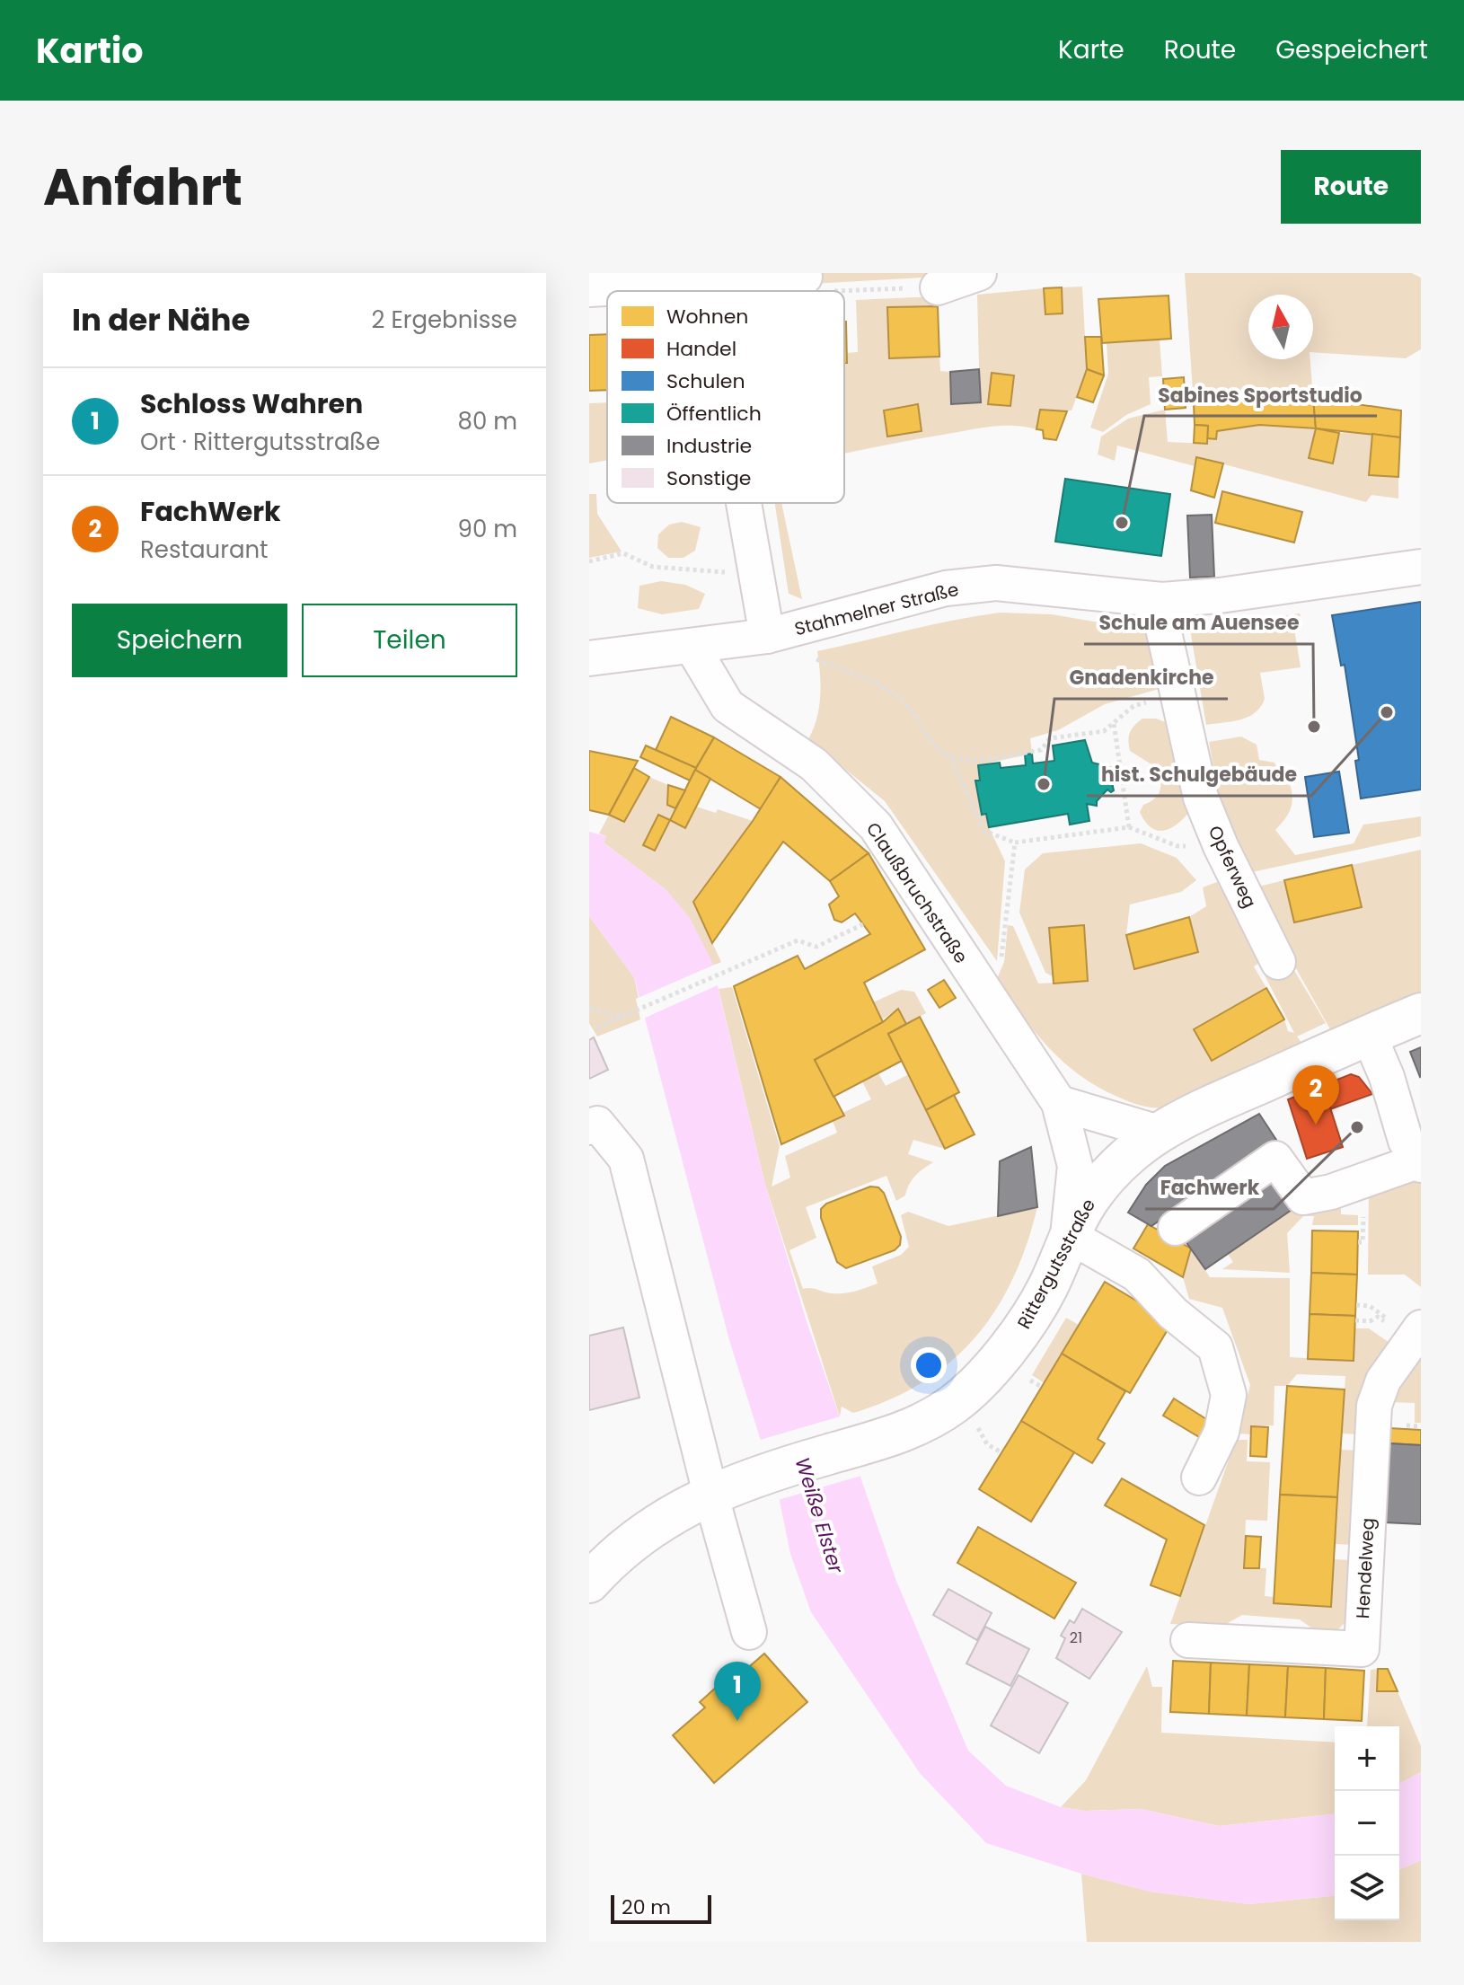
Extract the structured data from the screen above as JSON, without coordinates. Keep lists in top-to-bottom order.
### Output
{
  "streets": {
    "main road": ["Rittergutsstraße"],
    "street": [
      "Stahmelner Straße",
      "Opferweg",
      "Claußbruchstraße",
      "Hendelweg"
    ]
  },
  "crossings": [
    ["Stahmelner Straße", "Opferweg"],
    ["Stahmelner Straße", "Claußbruchstraße"],
    ["Claußbruchstraße", "Rittergutsstraße"]
  ],
  "water": ["Weiße Elster"],
  "places": [
    "Sabines Sportstudio",
    "hist. Schulgebäude",
    "Schule am Auensee",
    "Gnadenkirche",
    "Fachwerk"
  ],
  "house_numbers": ["21"],
  "legend": [
    "Wohnen",
    "Handel",
    "Schulen",
    "Öffentlich",
    "Industrie",
    "Sonstige"
  ],
  "scale_bar": "20 m",
  "north": "top",
  "page": {
    "header": "Kartio",
    "nav": ["Karte", "Route", "Gespeichert"],
    "title": "Anfahrt",
    "buttons": [
      "Route",
      ["Speichern", "Teilen"]
    ],
    "heading": ["In der Nähe", "2 Ergebnisse"],
    "list": [
      {
        "mark": "1",
        "name": "Schloss Wahren",
        "note": "Ort · Rittergutsstraße",
        "value": "80 m"
      },
      {
        "mark": "2",
        "name": "FachWerk",
        "note": "Restaurant",
        "value": "90 m"
      }
    ],
    "pins": ["2", "1"],
    "map_buttons": ["+", "−"],
    "scale": "20 m"
  }
}
